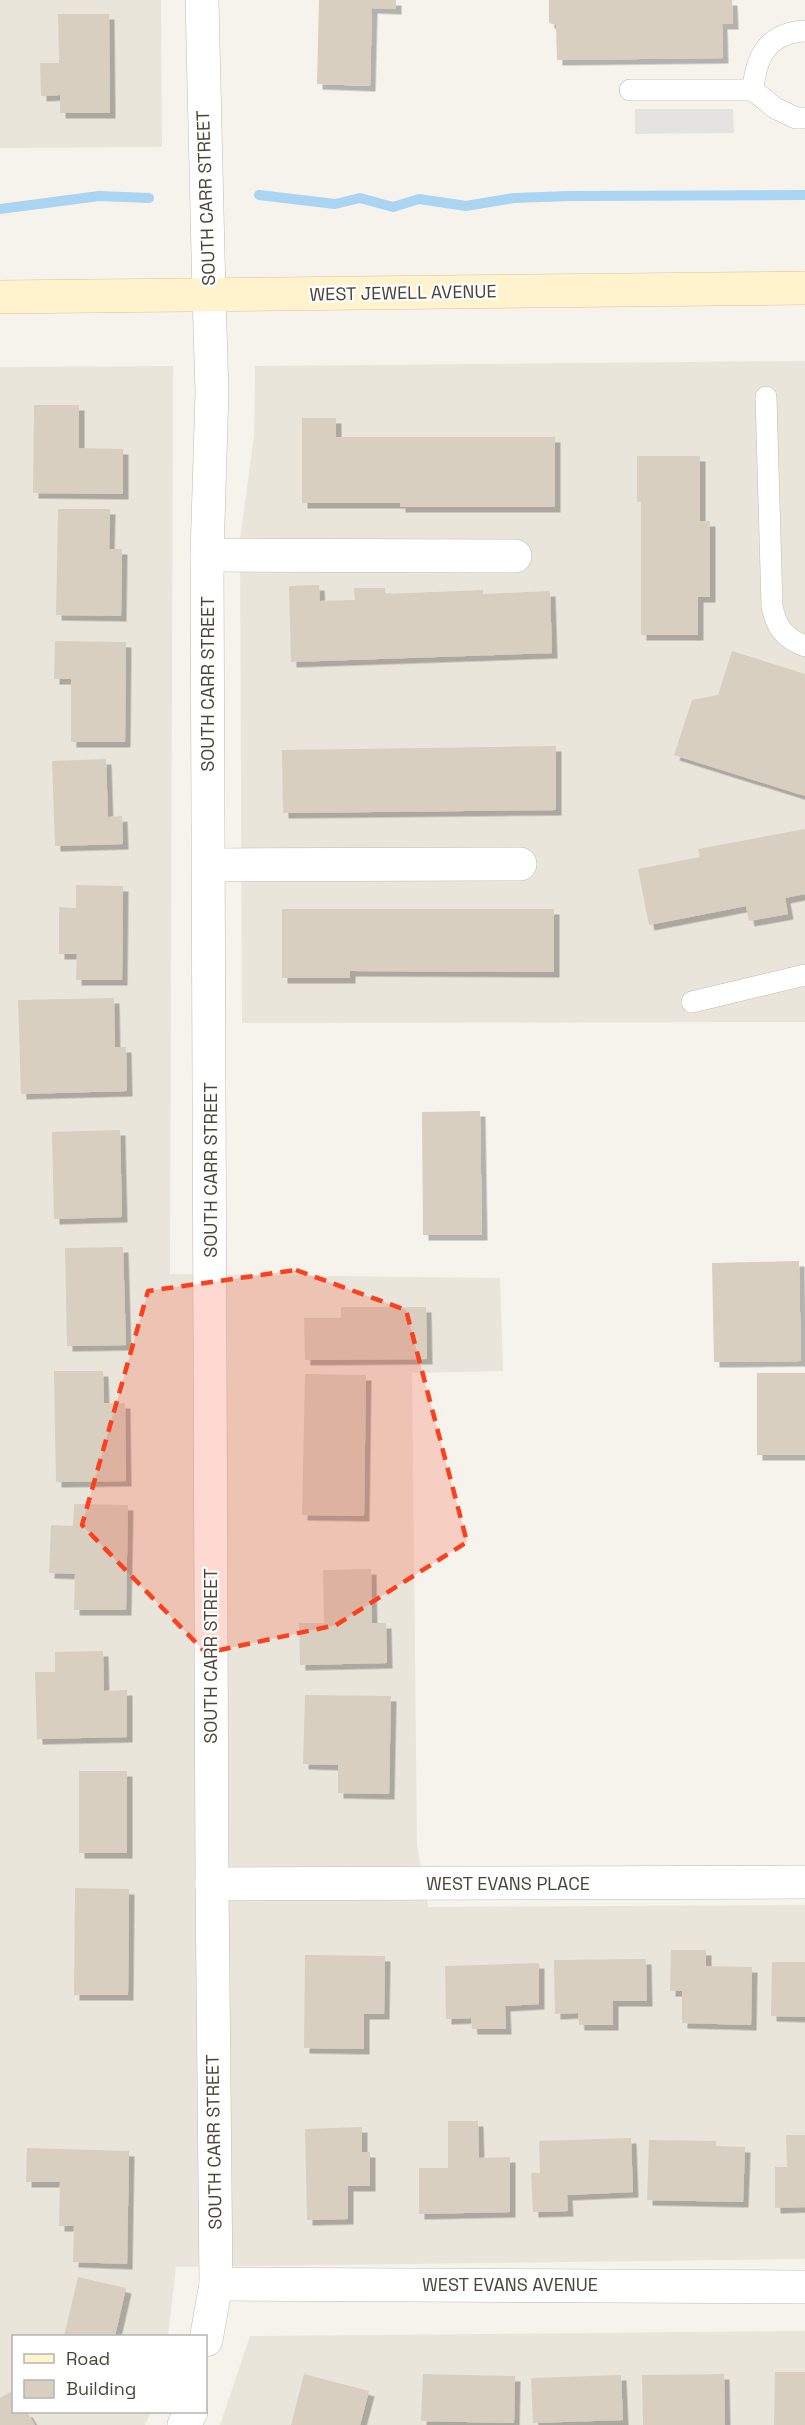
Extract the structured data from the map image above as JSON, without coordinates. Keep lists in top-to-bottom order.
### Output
{
  "streets": {
    "main road": ["WEST JEWELL AVENUE"],
    "street": ["SOUTH CARR STREET", "WEST EVANS PLACE", "WEST EVANS AVENUE"]
  },
  "crossings": [
    ["SOUTH CARR STREET", "WEST JEWELL AVENUE"],
    ["SOUTH CARR STREET", "WEST EVANS PLACE"],
    ["SOUTH CARR STREET", "WEST EVANS AVENUE"]
  ],
  "legend": ["Road", "Building"]
}
